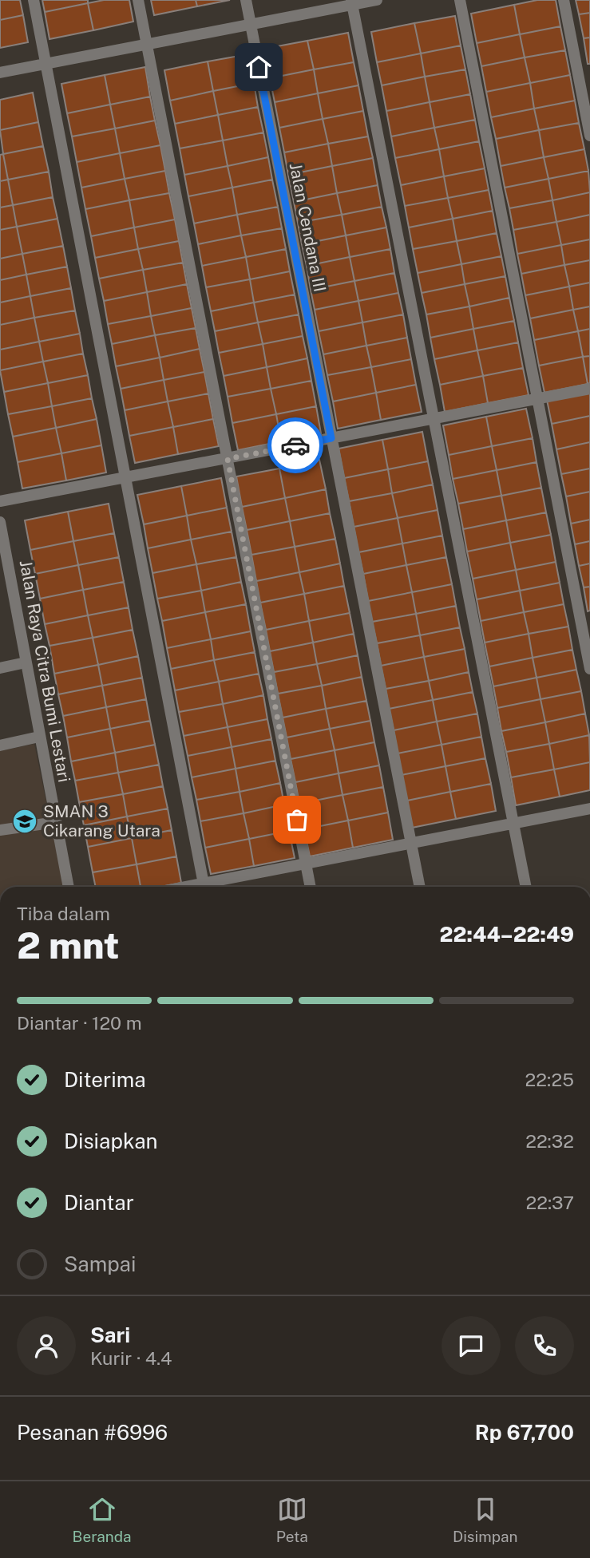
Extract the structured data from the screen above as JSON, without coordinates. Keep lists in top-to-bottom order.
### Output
{
  "streets": {
    "street": ["Jalan Cendana III", "Jalan Raya Citra Bumi Lestari"]
  },
  "places": {
    "school or university": ["SMAN 3 Cikarang Utara"]
  },
  "page": {
    "heading": ["2 mnt", "Tiba dalam", "22:44–22:49"],
    "panel": [
      "Sari",
      "Kurir · 4.4",
      "Pesanan #6996",
      "Rp 67,700"
    ],
    "bar": "Diantar · 120 m",
    "list": [
      ["Diterima", "22:25"],
      ["Disiapkan", "22:32"],
      ["Diantar", "22:37"],
      "Sampai"
    ],
    "tabs": ["Beranda", "Peta", "Disimpan"]
  }
}
